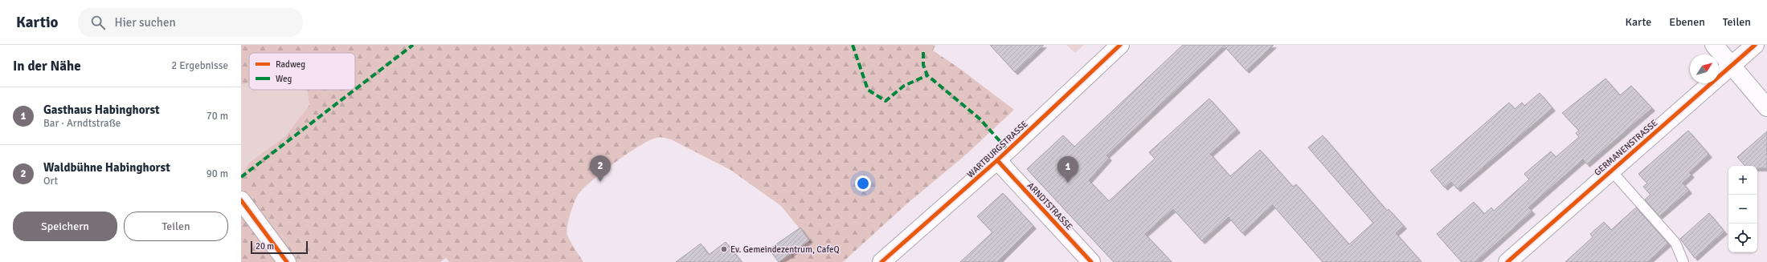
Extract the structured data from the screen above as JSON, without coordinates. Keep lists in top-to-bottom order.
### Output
{
  "streets": {
    "street": ["GERMANENSTRASSE", "WARTBURGSTRASSE", "ARNDTSTRASSE"]
  },
  "crossings": [
    ["WARTBURGSTRASSE", "ARNDTSTRASSE"]
  ],
  "places": ["Ev. Gemeindezentrum, CafeQ"],
  "legend": ["Radweg", "Weg"],
  "scale_bar": "20 m",
  "north": "top right",
  "page": {
    "header": "Kartio",
    "search": "Hier suchen",
    "nav": ["Karte", "Ebenen", "Teilen"],
    "heading": ["In der Nähe", "2 Ergebnisse"],
    "list": [
      {
        "mark": "1",
        "name": "Gasthaus Habinghorst",
        "note": "Bar · Arndtstraße",
        "value": "70 m"
      },
      {
        "mark": "2",
        "name": "Waldbühne Habinghorst",
        "note": "Ort",
        "value": "90 m"
      }
    ],
    "pins": ["2", "1"],
    "map_buttons": ["+", "−"],
    "buttons": ["Speichern", "Teilen"],
    "scale": "20 m"
  }
}
